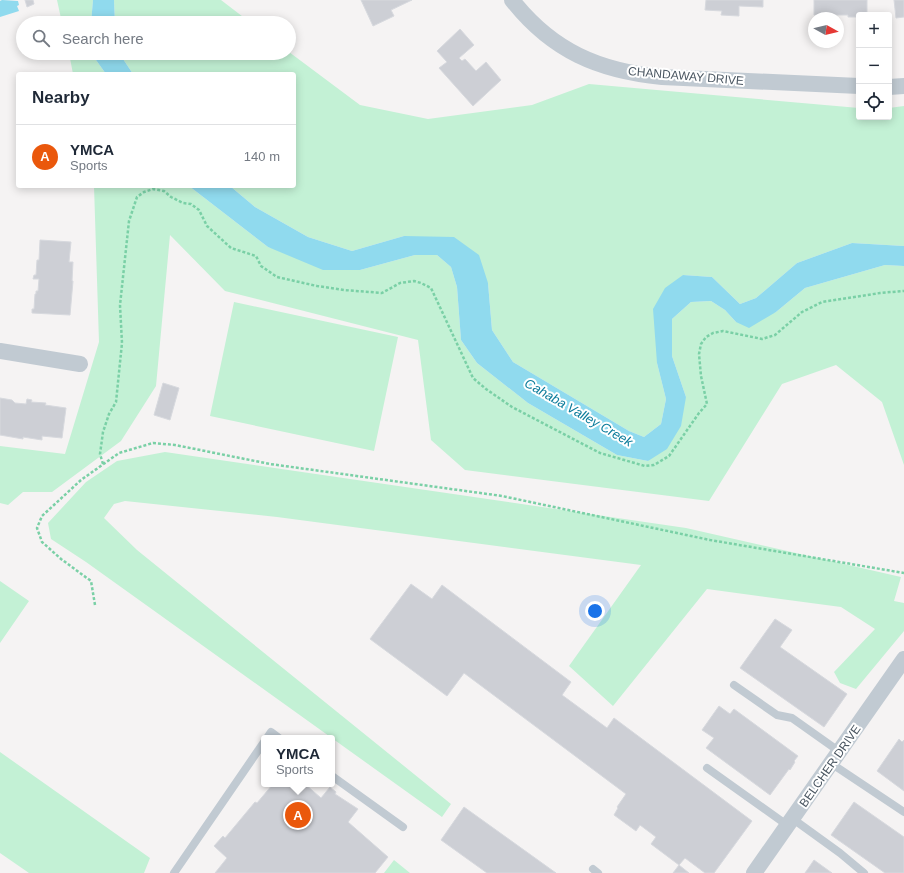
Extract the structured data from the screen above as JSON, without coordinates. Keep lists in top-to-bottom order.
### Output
{
  "streets": {
    "street": ["CHANDAWAY DRIVE", "BELCHER DRIVE"]
  },
  "water": ["Cahaba Valley Creek"],
  "north": "right",
  "page": {
    "map_buttons": ["+", "−"],
    "search": "Search here",
    "heading": "Nearby",
    "list": [
      {
        "mark": "A",
        "name": "YMCA",
        "note": "Sports",
        "value": "140 m"
      }
    ],
    "popup": ["YMCA", "Sports"],
    "pins": "A"
  }
}
